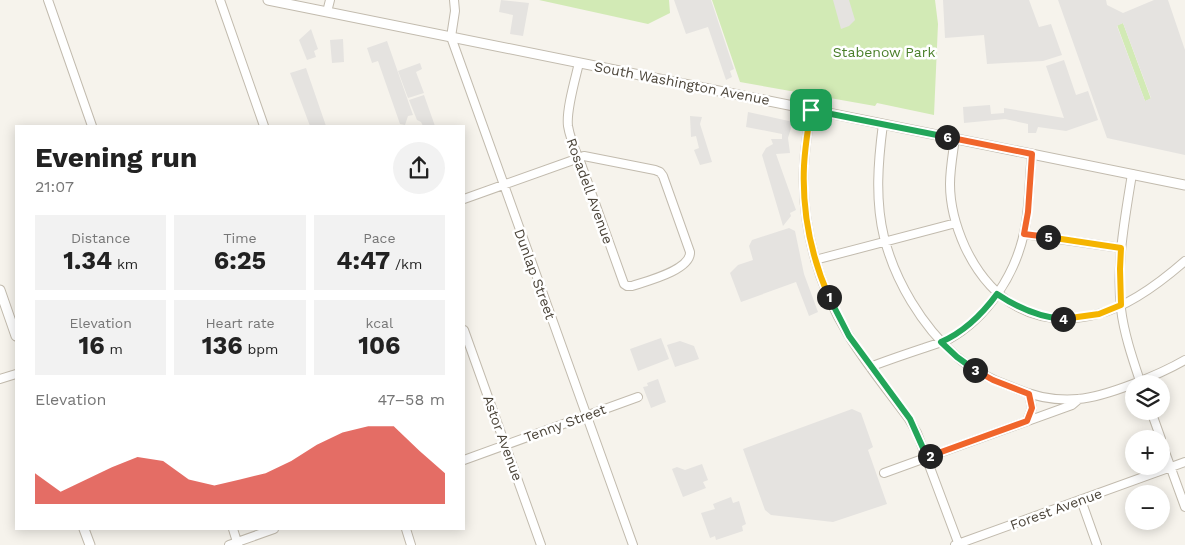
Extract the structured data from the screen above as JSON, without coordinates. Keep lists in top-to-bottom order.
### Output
{
  "streets": {
    "street": [
      "South Washington Avenue",
      "Rosadell Avenue",
      "Dunlap Street",
      "Tenny Street",
      "Astor Avenue",
      "Forest Avenue"
    ]
  },
  "crossings": [
    ["South Washington Avenue", "Rosadell Avenue"],
    ["South Washington Avenue", "Dunlap Street"],
    ["Dunlap Street", "Tenny Street"],
    ["Tenny Street", "Astor Avenue"]
  ],
  "parks": ["Stabenow Park"],
  "page": {
    "pins": [
      "6",
      "5",
      "1",
      "4",
      "3",
      "2"
    ],
    "heading": ["Evening run", "21:07"],
    "stats": [
      ["Distance", "1.34 km"],
      ["Time", "6:25"],
      ["Pace", "4:47 /km"],
      ["Elevation", "16 m"],
      ["Heart rate", "136 bpm"],
      ["kcal", "106"]
    ],
    "map_buttons": ["+", "−"],
    "chart": ["Elevation", "47–58 m"]
  }
}
